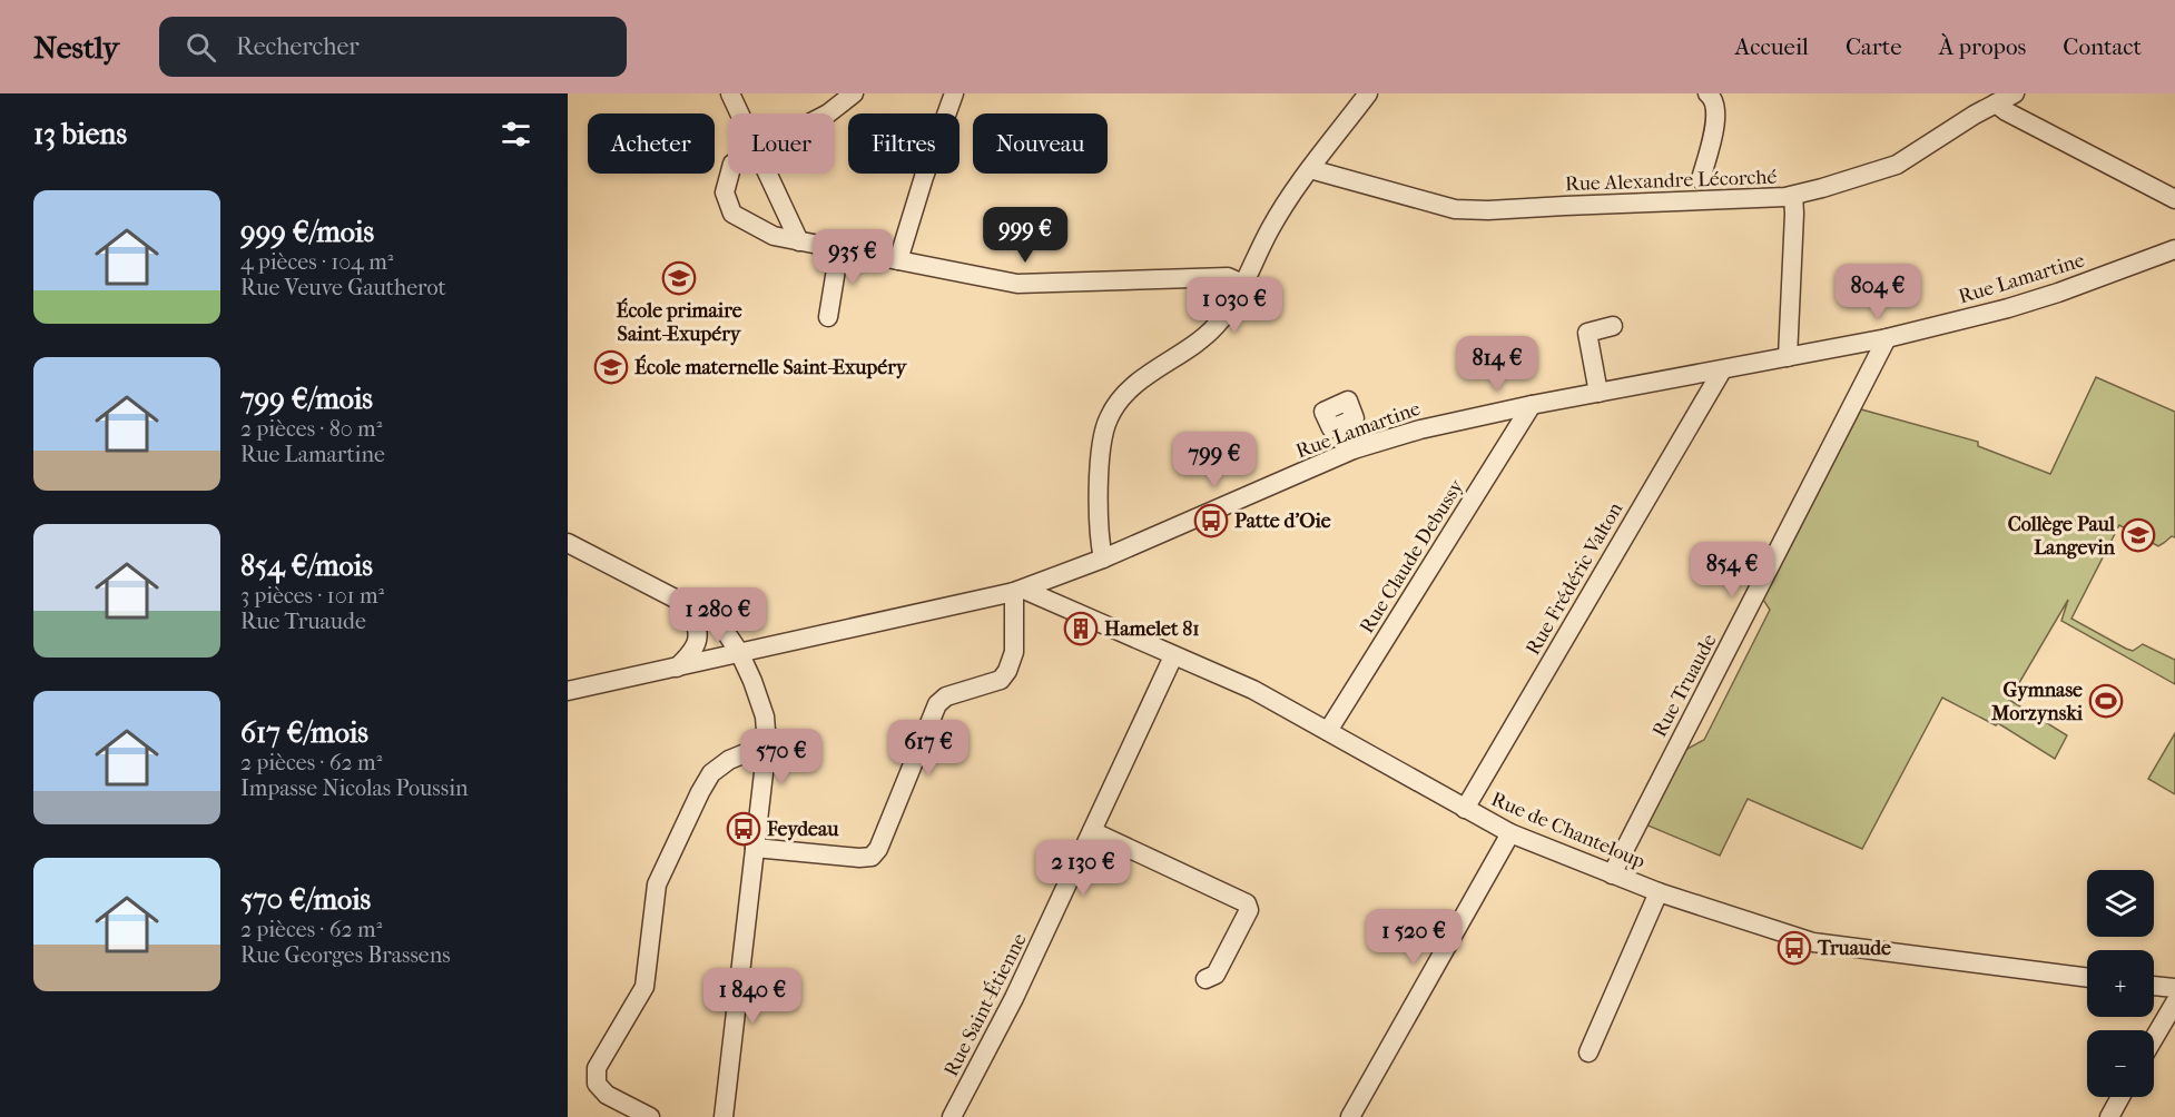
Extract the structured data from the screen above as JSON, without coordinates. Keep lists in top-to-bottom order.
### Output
{
  "streets": {
    "street": [
      "Rue Alexandre Lécorché",
      "Rue Lamartine",
      "Rue Claude Debussy",
      "Rue Frédéric Valton",
      "Rue Truaude",
      "Rue de Chanteloup",
      "Rue Saint-Étienne"
    ]
  },
  "crossings": [
    ["Rue Lamartine", "Rue Claude Debussy"],
    ["Rue Lamartine", "Rue Frédéric Valton"],
    ["Rue Lamartine", "Rue Truaude"],
    ["Rue Lamartine", "Rue de Chanteloup"],
    ["Rue Claude Debussy", "Rue de Chanteloup"],
    ["Rue Frédéric Valton", "Rue de Chanteloup"],
    ["Rue Truaude", "Rue de Chanteloup"],
    ["Rue de Chanteloup", "Rue Saint-Étienne"]
  ],
  "places": {
    "school or university": ["École primaire Saint-Exupéry", "École maternelle Saint-Exupéry", "Collège Paul Langevin"],
    "bus stop": ["Patte d'Oie", "Feydeau", "Truaude"],
    "building": ["Hamelet 81"],
    "sports": ["Gymnase Morzynski"]
  },
  "page": {
    "header": "Nestly",
    "search": "Rechercher",
    "nav": [
      "Accueil",
      "Carte",
      "À propos",
      "Contact"
    ],
    "heading": "13 biens",
    "chip": [
      "Acheter",
      "Louer",
      "Filtres",
      "Nouveau"
    ],
    "list": [
      {
        "name": "999 €/mois",
        "note": "4 pièces · 104 m² · Rue Veuve Gautherot"
      },
      {
        "name": "799 €/mois",
        "note": "2 pièces · 80 m² · Rue Lamartine"
      },
      {
        "name": "854 €/mois",
        "note": "3 pièces · 101 m² · Rue Truaude"
      },
      {
        "name": "617 €/mois",
        "note": "2 pièces · 62 m² · Impasse Nicolas Poussin"
      },
      {
        "name": "570 €/mois",
        "note": "2 pièces · 62 m² · Rue Georges Brassens"
      }
    ],
    "price": [
      "999 €",
      "935 €",
      "804 €",
      "1 030 €",
      "814 €",
      "799 €",
      "854 €",
      "1 280 €",
      "617 €",
      "570 €",
      "2 130 €",
      "1 520 €",
      "1 840 €"
    ],
    "map_buttons": ["+", "−"]
  }
}
